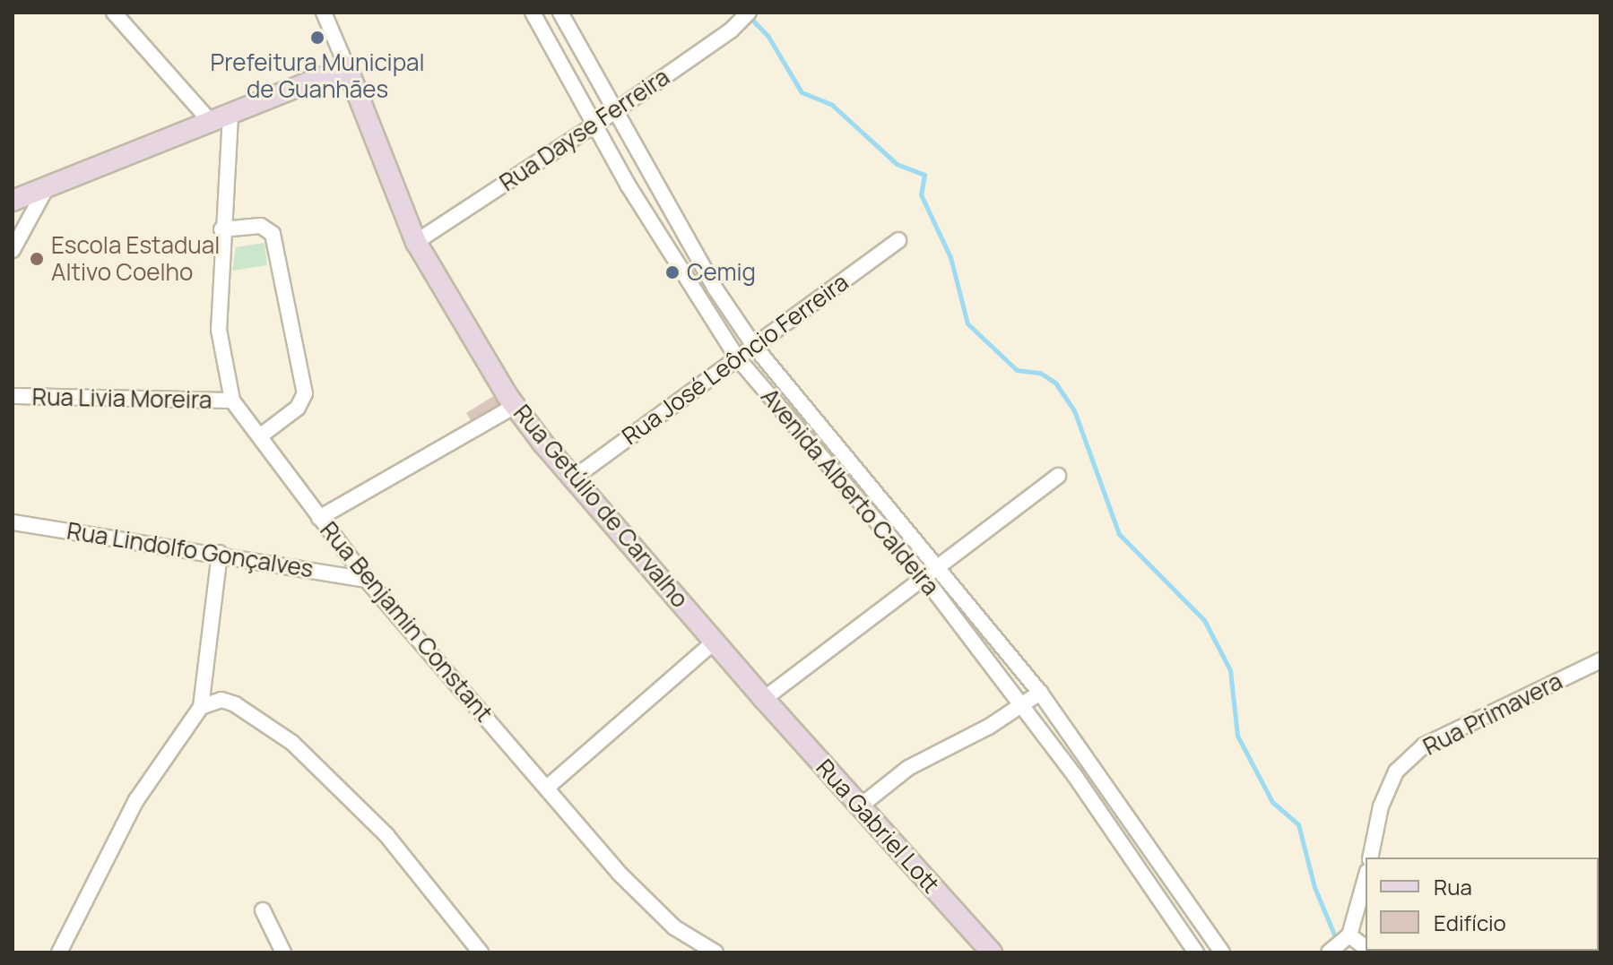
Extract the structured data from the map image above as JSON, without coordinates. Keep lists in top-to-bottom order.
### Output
{
  "streets": {
    "street": [
      "Rua Dayse Ferreira",
      "Rua José Leôncio Ferreira",
      "Rua Livia Moreira",
      "Avenida Alberto Caldeira",
      "Rua Getúlio de Carvalho",
      "Rua Lindolfo Gonçalves",
      "Rua Benjamin Constant",
      "Rua Primavera",
      "Rua Gabriel Lott"
    ]
  },
  "crossings": [
    ["Rua Dayse Ferreira", "Avenida Alberto Caldeira"],
    ["Rua Dayse Ferreira", "Rua Getúlio de Carvalho"],
    ["Rua José Leôncio Ferreira", "Avenida Alberto Caldeira"],
    ["Rua José Leôncio Ferreira", "Rua Getúlio de Carvalho"],
    ["Rua Livia Moreira", "Rua Benjamin Constant"],
    ["Rua Getúlio de Carvalho", "Rua Gabriel Lott"],
    ["Rua Lindolfo Gonçalves", "Rua Benjamin Constant"]
  ],
  "places": ["Prefeitura Municipal de Guanhães", "Escola Estadual Altivo Coelho", "Cemig"],
  "legend": ["Rua", "Edifício"]
}
